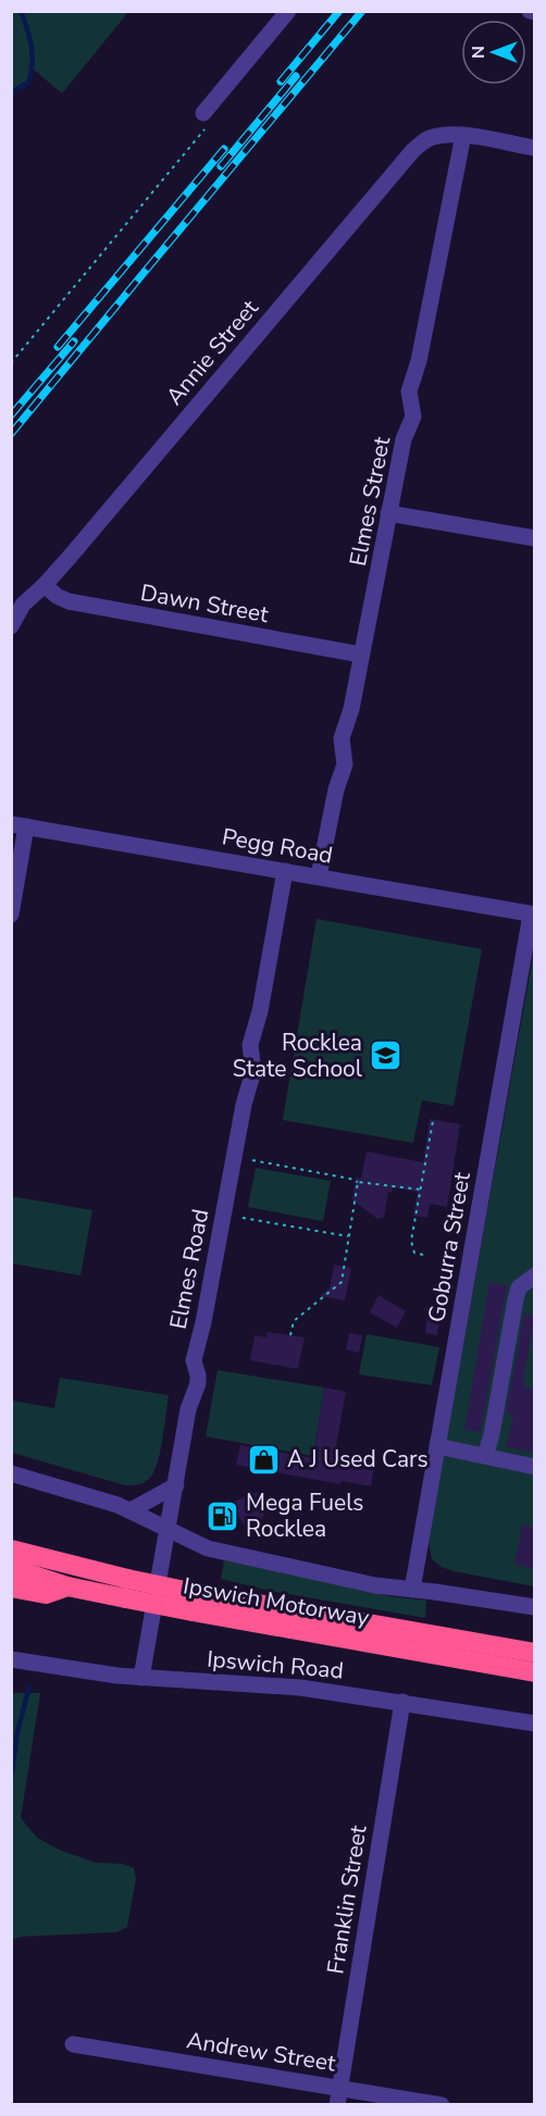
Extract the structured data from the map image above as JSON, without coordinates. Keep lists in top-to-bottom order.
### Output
{
  "streets": {
    "highway": ["Ipswich Motorway"],
    "street": [
      "Annie Street",
      "Elmes Street",
      "Dawn Street",
      "Pegg Road",
      "Goburra Street",
      "Elmes Road",
      "Ipswich Road",
      "Franklin Street",
      "Andrew Street"
    ]
  },
  "crossings": [
    ["Annie Street", "Elmes Street"],
    ["Annie Street", "Dawn Street"],
    ["Elmes Street", "Dawn Street"],
    ["Elmes Street", "Pegg Road"],
    ["Pegg Road", "Goburra Street"],
    ["Pegg Road", "Elmes Road"],
    ["Elmes Road", "Ipswich Road"],
    ["Ipswich Road", "Franklin Street"],
    ["Franklin Street", "Andrew Street"]
  ],
  "places": {
    "school or university": ["Rocklea State School"],
    "shop": ["A J Used Cars"],
    "fuel station": ["Mega Fuels Rocklea"]
  },
  "north": "left"
}
